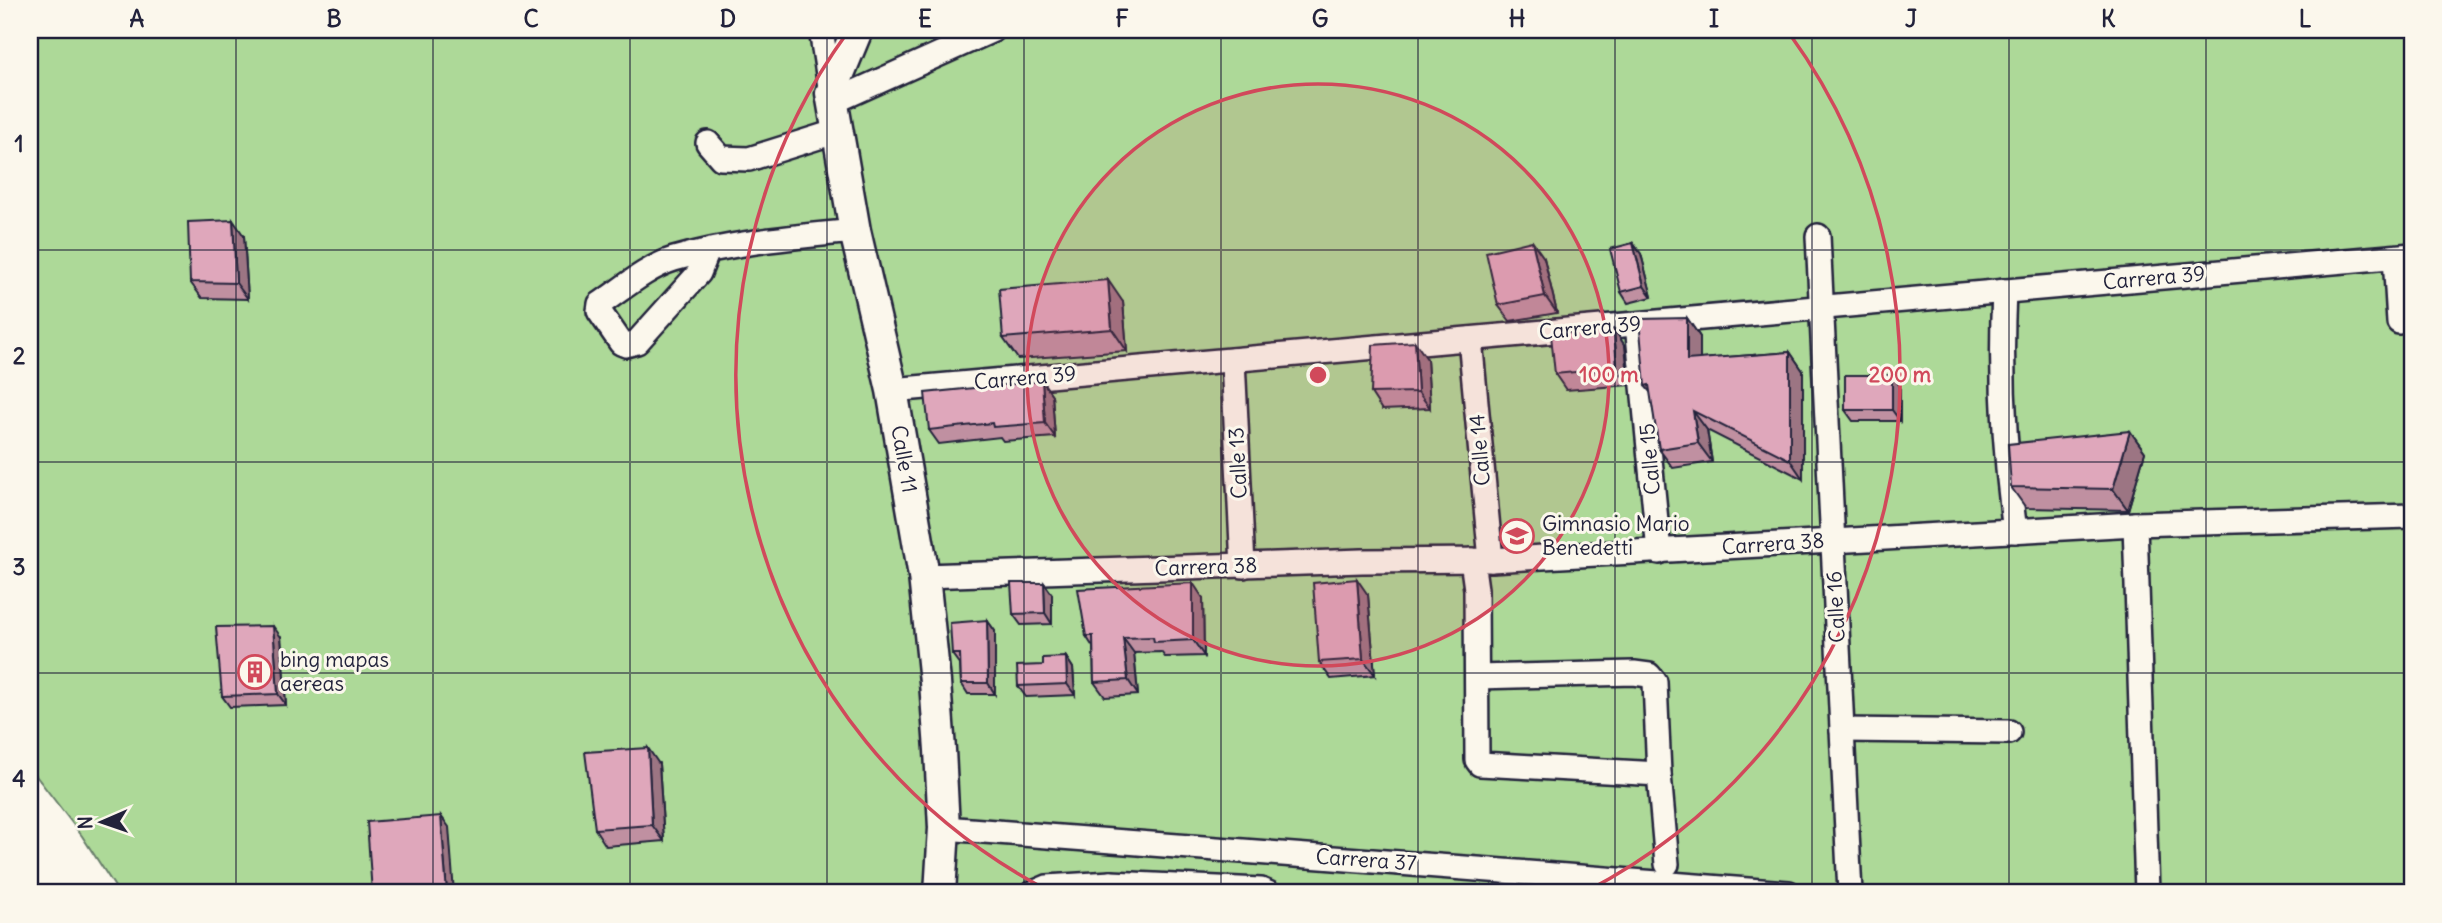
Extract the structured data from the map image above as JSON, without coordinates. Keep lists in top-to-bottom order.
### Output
{
  "streets": {
    "main road": ["Calle 11"],
    "street": [
      "Carrera 39",
      "Calle 14",
      "Calle 15",
      "Calle 13",
      "Carrera 38",
      "Calle 16",
      "Carrera 37"
    ]
  },
  "crossings": [
    ["Carrera 39", "Calle 14"],
    ["Carrera 39", "Calle 11"],
    ["Carrera 39", "Calle 15"],
    ["Carrera 39", "Calle 13"],
    ["Carrera 39", "Calle 16"],
    ["Calle 14", "Carrera 38"],
    ["Calle 11", "Carrera 38"],
    ["Calle 11", "Carrera 37"],
    ["Calle 15", "Carrera 38"],
    ["Calle 13", "Carrera 38"],
    ["Carrera 38", "Calle 16"]
  ],
  "places": {
    "school or university": ["Gimnasio Mario Benedetti"],
    "building": ["bing mapas aereas"]
  },
  "north": "left",
  "grid": {
    "columns": [
      "A",
      "B",
      "C",
      "D",
      "E",
      "F",
      "G",
      "H",
      "I",
      "J",
      "K",
      "L"
    ],
    "rows": [
      "1",
      "2",
      "3",
      "4"
    ]
  },
  "rings": ["100 m", "200 m"]
}
